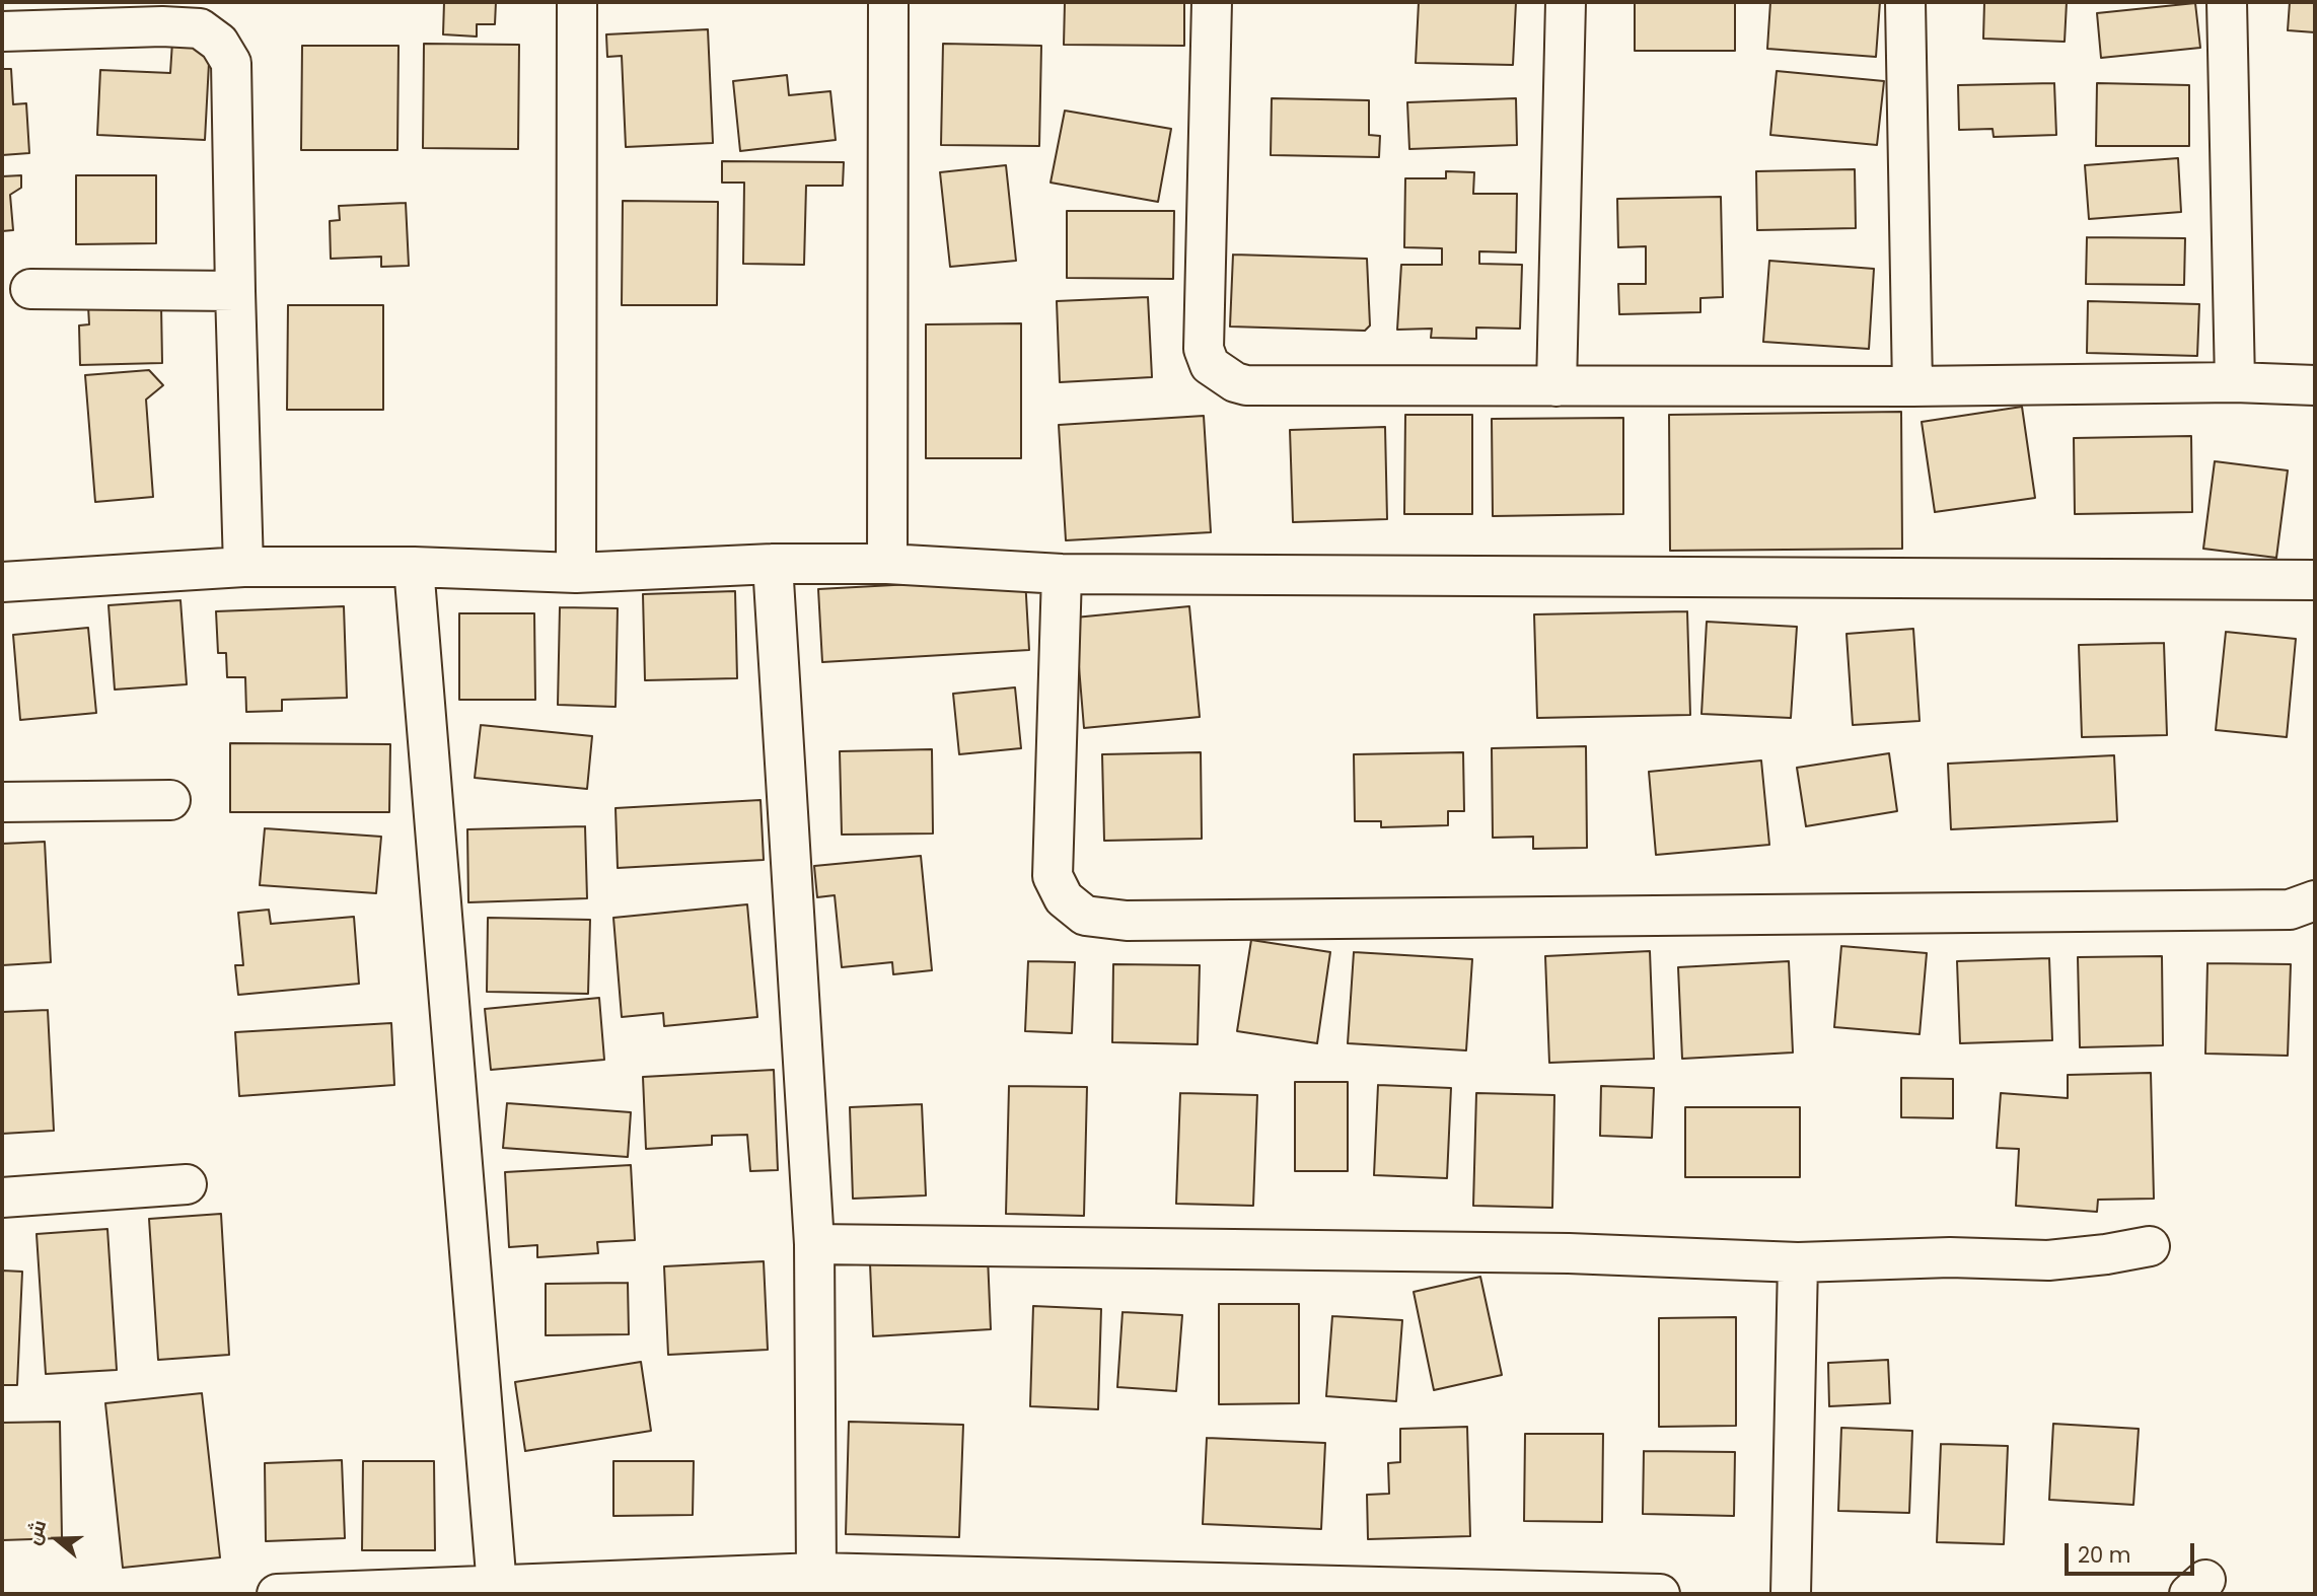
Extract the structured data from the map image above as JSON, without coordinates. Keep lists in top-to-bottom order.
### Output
{
  "scale_bar": "20 m",
  "north": "left"
}
